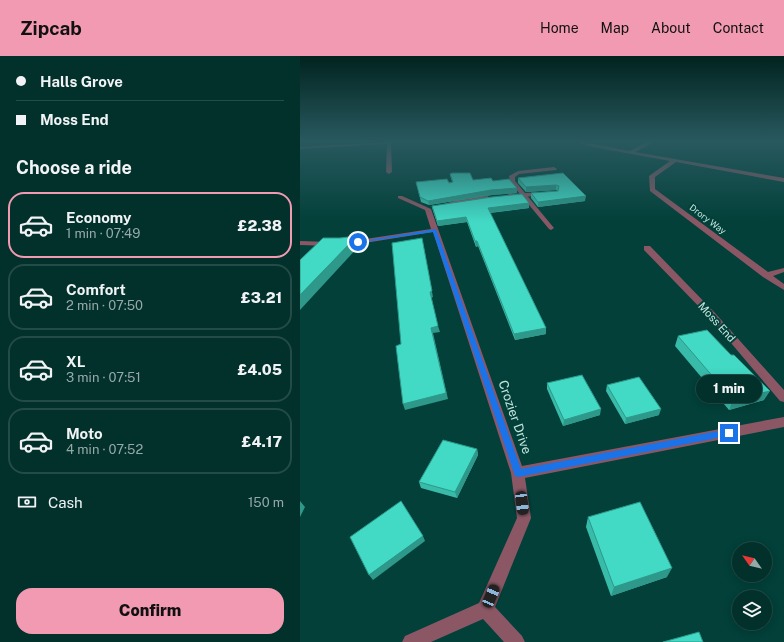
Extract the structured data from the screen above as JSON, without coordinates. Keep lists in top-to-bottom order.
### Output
{
  "streets": {
    "street": ["Drory Way", "Moss End", "Crozier Drive"]
  },
  "north": "top left",
  "page": {
    "header": "Zipcab",
    "nav": [
      "Home",
      "Map",
      "About",
      "Contact"
    ],
    "banner": ["Halls Grove", "Moss End"],
    "heading": "Choose a ride",
    "list": [
      {
        "name": "Economy",
        "note": "1 min · 07:49",
        "value": "£2.38"
      },
      {
        "name": "Comfort",
        "note": "2 min · 07:50",
        "value": "£3.21"
      },
      {
        "name": "XL",
        "note": "3 min · 07:51",
        "value": "£4.05"
      },
      {
        "name": "Moto",
        "note": "4 min · 07:52",
        "value": "£4.17"
      }
    ],
    "bubble": "1 min",
    "pay": ["Cash", "150 m"],
    "buttons": "Confirm"
  }
}
